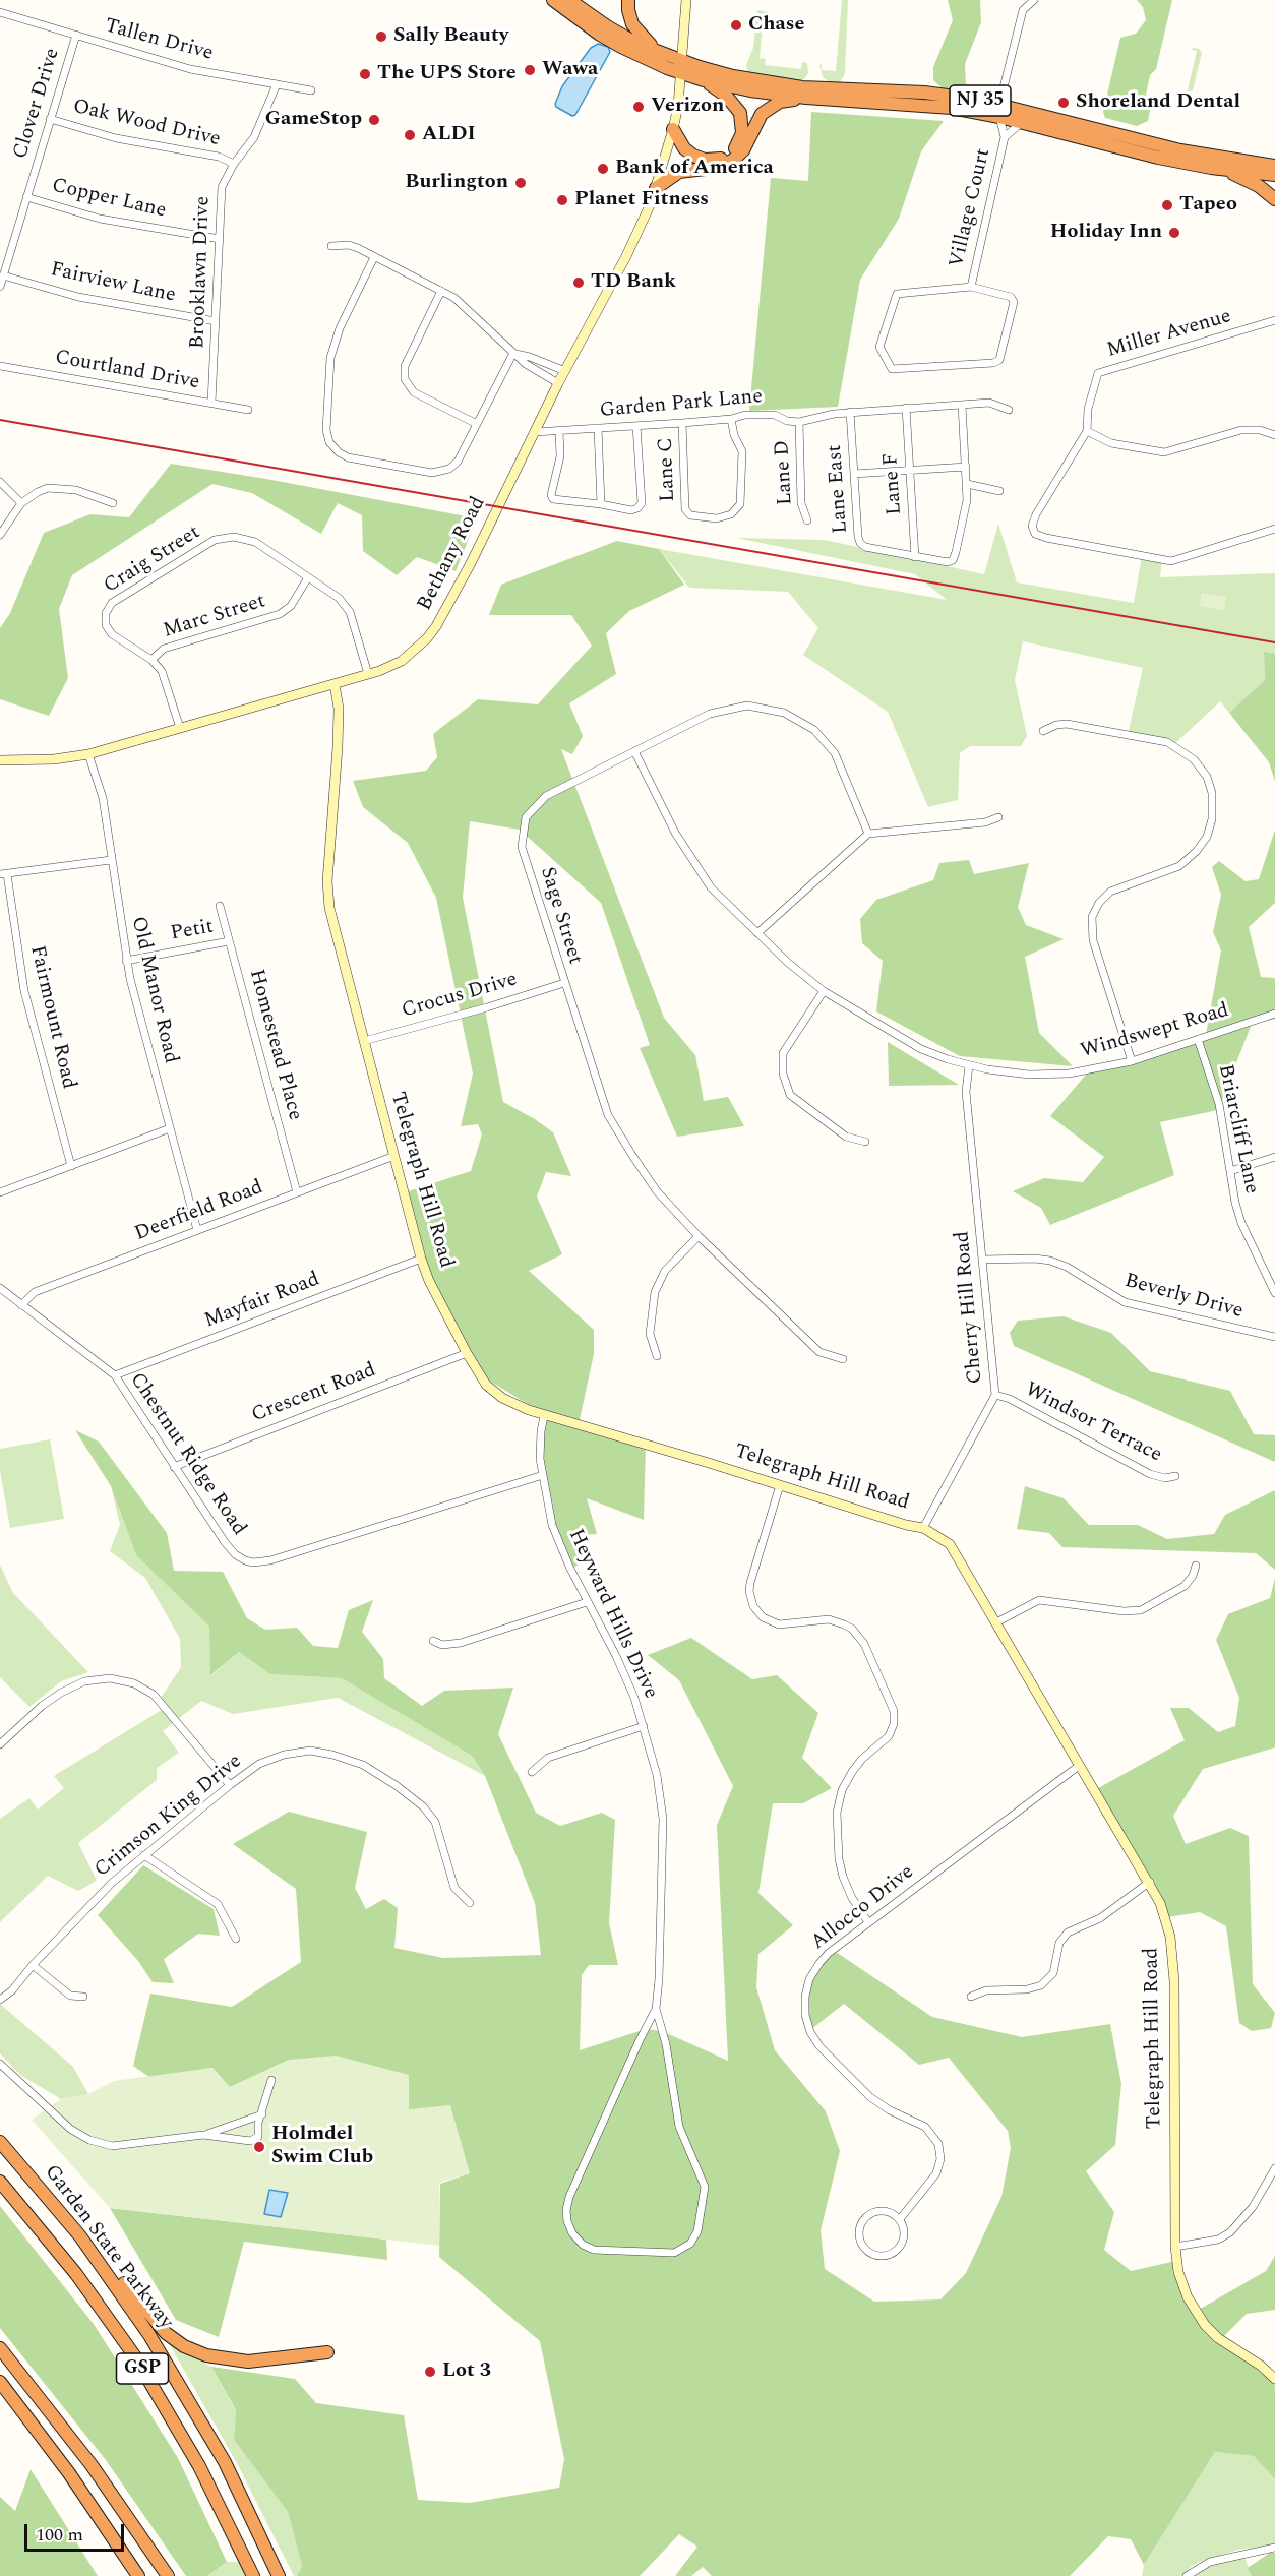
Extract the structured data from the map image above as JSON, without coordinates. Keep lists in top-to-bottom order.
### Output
{
  "streets": {
    "highway": ["NJ 35", "Garden State Parkway", "GSP"],
    "street": [
      "Tallen Drive",
      "Clover Drive",
      "Oak Wood Drive",
      "Copper Lane",
      "Village Court",
      "Brooklawn Drive",
      "Fairview Lane",
      "Miller Avenue",
      "Courtland Drive",
      "Garden Park Lane",
      "Lane C",
      "Lane D",
      "Lane F",
      "Lane East",
      "Bethany Road",
      "Craig Street",
      "Marc Street",
      "Sage Street",
      "Petit",
      "Old Manor Road",
      "Crocus Drive",
      "Fairmount Road",
      "Windswept Road",
      "Homestead Place",
      "Briarcliff Lane",
      "Telegraph Hill Road",
      "Deerfield Road",
      "Beverly Drive",
      "Mayfair Road",
      "Cherry Hill Road",
      "Crescent Road",
      "Windsor Terrace",
      "Chestnut Ridge Road",
      "Heyward Hills Drive",
      "Crimson King Drive",
      "Allocco Drive"
    ]
  },
  "crossings": [
    ["Tallen Drive", "Clover Drive"],
    ["Tallen Drive", "Brooklawn Drive"],
    ["NJ 35", "Village Court"],
    ["NJ 35", "Bethany Road"],
    ["Clover Drive", "Oak Wood Drive"],
    ["Clover Drive", "Copper Lane"],
    ["Clover Drive", "Fairview Lane"],
    ["Oak Wood Drive", "Brooklawn Drive"],
    ["Copper Lane", "Brooklawn Drive"],
    ["Brooklawn Drive", "Fairview Lane"],
    ["Brooklawn Drive", "Courtland Drive"],
    ["Garden Park Lane", "Lane C"],
    ["Garden Park Lane", "Lane D"],
    ["Garden Park Lane", "Lane F"],
    ["Garden Park Lane", "Lane East"],
    ["Garden Park Lane", "Bethany Road"],
    ["Lane F", "Lane East"],
    ["Bethany Road", "Craig Street"],
    ["Bethany Road", "Old Manor Road"],
    ["Bethany Road", "Telegraph Hill Road"],
    ["Craig Street", "Marc Street"],
    ["Sage Street", "Crocus Drive"],
    ["Sage Street", "Windswept Road"],
    ["Petit", "Old Manor Road"],
    ["Petit", "Homestead Place"],
    ["Old Manor Road", "Deerfield Road"],
    ["Crocus Drive", "Telegraph Hill Road"],
    ["Windswept Road", "Briarcliff Lane"],
    ["Windswept Road", "Cherry Hill Road"],
    ["Homestead Place", "Deerfield Road"],
    ["Telegraph Hill Road", "Deerfield Road"],
    ["Telegraph Hill Road", "Mayfair Road"],
    ["Telegraph Hill Road", "Cherry Hill Road"],
    ["Telegraph Hill Road", "Crescent Road"],
    ["Telegraph Hill Road", "Heyward Hills Drive"],
    ["Telegraph Hill Road", "Allocco Drive"],
    ["Deerfield Road", "Chestnut Ridge Road"],
    ["Beverly Drive", "Cherry Hill Road"],
    ["Mayfair Road", "Chestnut Ridge Road"],
    ["Cherry Hill Road", "Windsor Terrace"],
    ["Crescent Road", "Chestnut Ridge Road"],
    ["Chestnut Ridge Road", "Heyward Hills Drive"]
  ],
  "places": [
    "Chase",
    "Sally Beauty",
    "Wawa",
    "The UPS Store",
    "Shoreland Dental",
    "Verizon",
    "GameStop",
    "ALDI",
    "Bank of America",
    "Burlington",
    "Planet Fitness",
    "Tapeo",
    "Holiday Inn",
    "TD Bank",
    "Holmdel Swim Club",
    "Lot 3"
  ],
  "scale_bar": "100 m"
}
